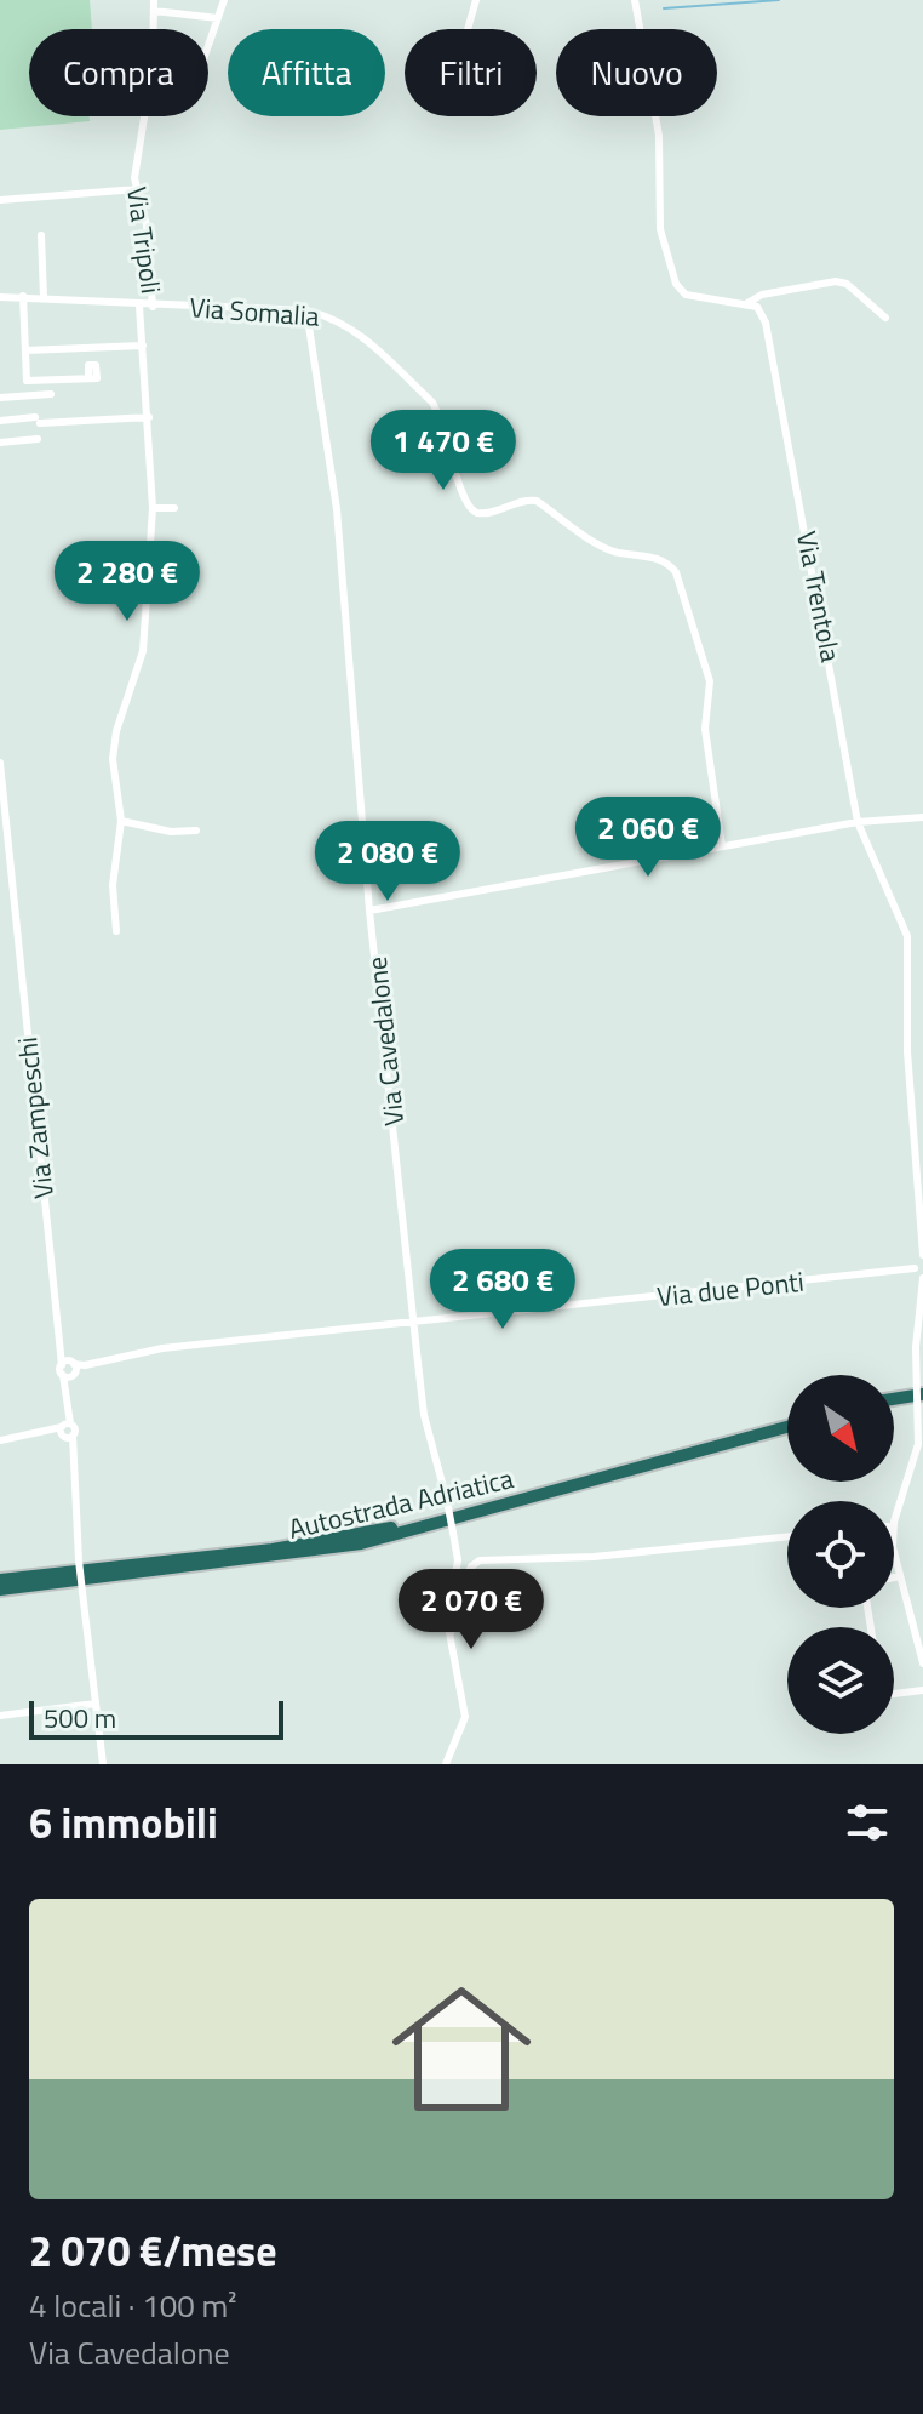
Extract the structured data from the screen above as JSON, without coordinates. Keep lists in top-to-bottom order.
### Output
{
  "streets": {
    "highway": ["Autostrada Adriatica"],
    "street": [
      "Via Tripoli",
      "Via Somalia",
      "Via Trentola",
      "Via Cavedalone",
      "Via Zampeschi",
      "Via due Ponti"
    ]
  },
  "crossings": [
    ["Via Tripoli", "Via Somalia"],
    ["Via Somalia", "Via Cavedalone"],
    ["Via Cavedalone", "Via due Ponti"],
    ["Via Zampeschi", "Via due Ponti"]
  ],
  "scale_bar": "500 m",
  "north": "bottom right",
  "page": {
    "chip": [
      "Compra",
      "Affitta",
      "Filtri",
      "Nuovo"
    ],
    "price": [
      "1 470 €",
      "2 280 €",
      "2 060 €",
      "2 080 €",
      "2 680 €",
      "2 070 €"
    ],
    "scale": "500 m",
    "heading": "6 immobili",
    "list": [
      {
        "name": "2 070 €/mese",
        "note": "4 locali · 100 m² · Via Cavedalone"
      }
    ]
  }
}
